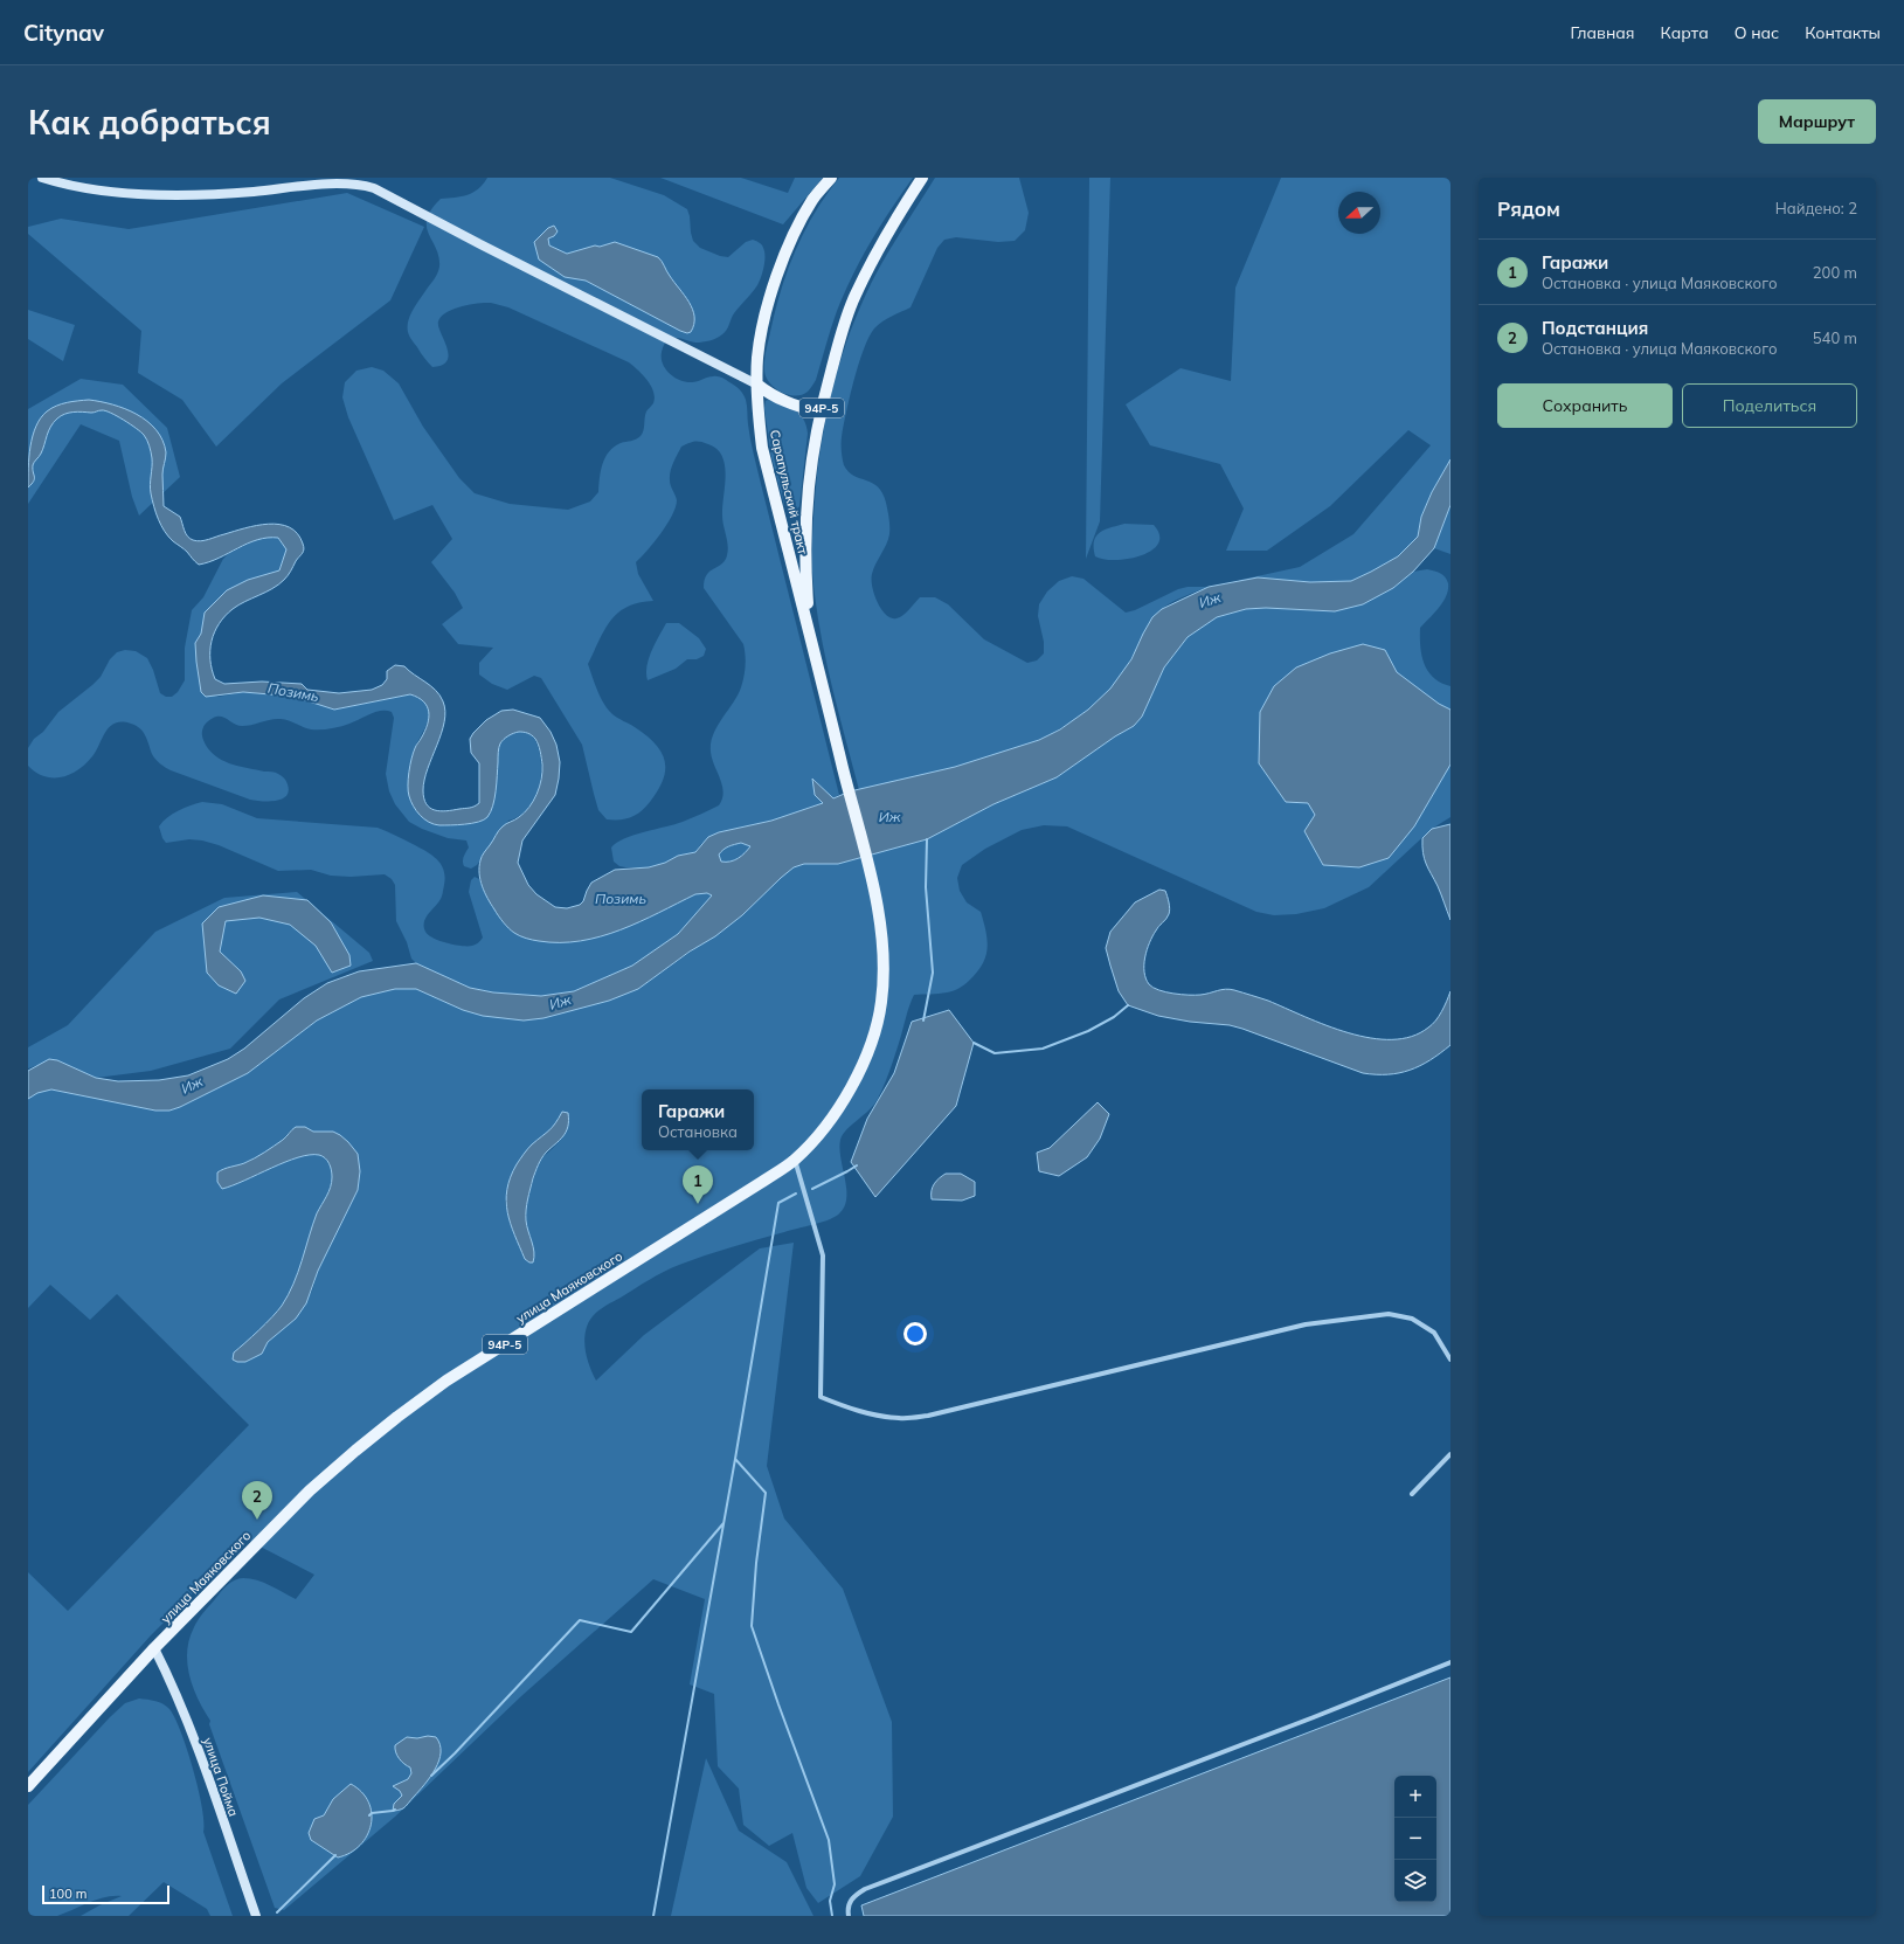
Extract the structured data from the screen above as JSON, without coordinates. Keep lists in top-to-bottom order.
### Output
{
  "streets": {
    "main road": ["94Р-5", "Сарапульский тракт", "улица Маяковского"],
    "street": ["улица Пойма"]
  },
  "crossings": [
    ["Сарапульский тракт", "улица Маяковского"],
    ["улица Маяковского", "улица Пойма"]
  ],
  "water": ["Иж", "Позимь"],
  "scale_bar": "100 m",
  "north": "left",
  "page": {
    "header": "Citynav",
    "nav": [
      "Главная",
      "Карта",
      "О нас",
      "Контакты"
    ],
    "buttons": [
      "Маршрут",
      ["Сохранить", "Поделиться"]
    ],
    "title": "Как добраться",
    "heading": ["Рядом", "Найдено: 2"],
    "list": [
      {
        "mark": "1",
        "name": "Гаражи",
        "note": "Остановка · улица Маяковского",
        "value": "200 m"
      },
      {
        "mark": "2",
        "name": "Подстанция",
        "note": "Остановка · улица Маяковского",
        "value": "540 m"
      }
    ],
    "popup": ["Гаражи", "Остановка"],
    "pins": ["1", "2"],
    "map_buttons": ["+", "−"],
    "scale": "100 m"
  }
}
